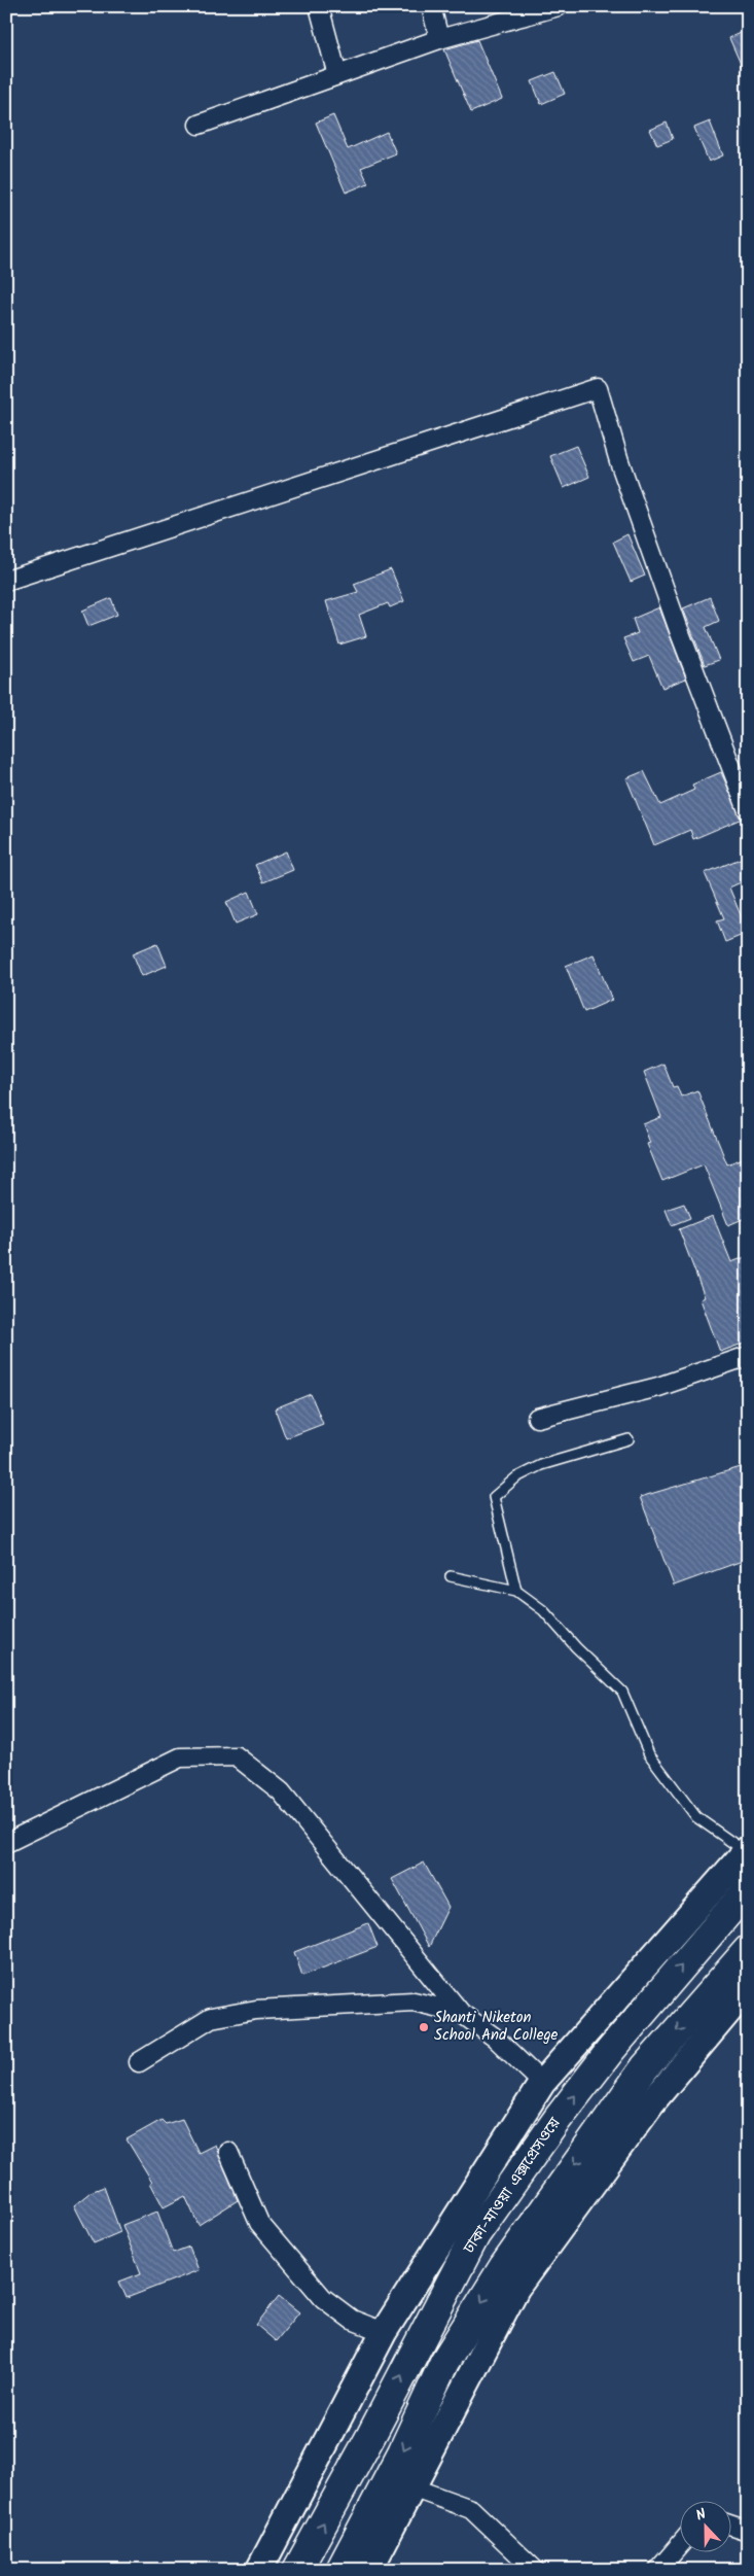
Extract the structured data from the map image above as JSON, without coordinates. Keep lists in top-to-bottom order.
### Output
{
  "streets": {
    "highway": ["ঢাকা-মাওয়া এক্সপ্রেসওয়ে"]
  },
  "places": ["Shanti Niketon School And College"],
  "north": "top"
}
